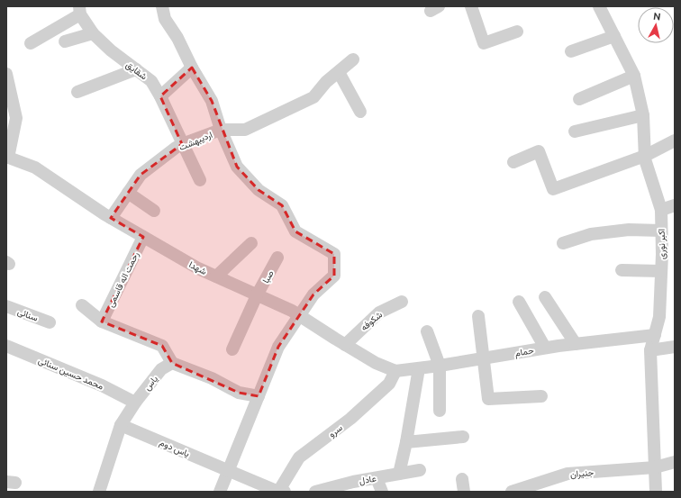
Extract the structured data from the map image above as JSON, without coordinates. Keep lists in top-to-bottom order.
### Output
{
  "streets": {
    "street": [
      "شقایق",
      "اردیبهشت",
      "اکبر نوری",
      "شهدا",
      "صبا",
      "رحمت اله قاسمی",
      "سنائی",
      "شکوفه",
      "حمام",
      "محمد حسین سنائی",
      "یاس",
      "سرو",
      "یاس دوم",
      "جنیران",
      "عادل"
    ]
  },
  "crossings": [
    ["شقایق", "اردیبهشت"],
    ["اردیبهشت", "شهدا"],
    ["اکبر نوری", "حمام"],
    ["اکبر نوری", "جنیران"],
    ["شهدا", "صبا"],
    ["شهدا", "رحمت اله قاسمی"],
    ["شهدا", "شکوفه"],
    ["شهدا", "حمام"],
    ["شهدا", "سرو"],
    ["حمام", "سرو"],
    ["محمد حسین سنائی", "یاس"],
    ["یاس", "یاس دوم"],
    ["سرو", "یاس دوم"]
  ],
  "north": "top"
}
